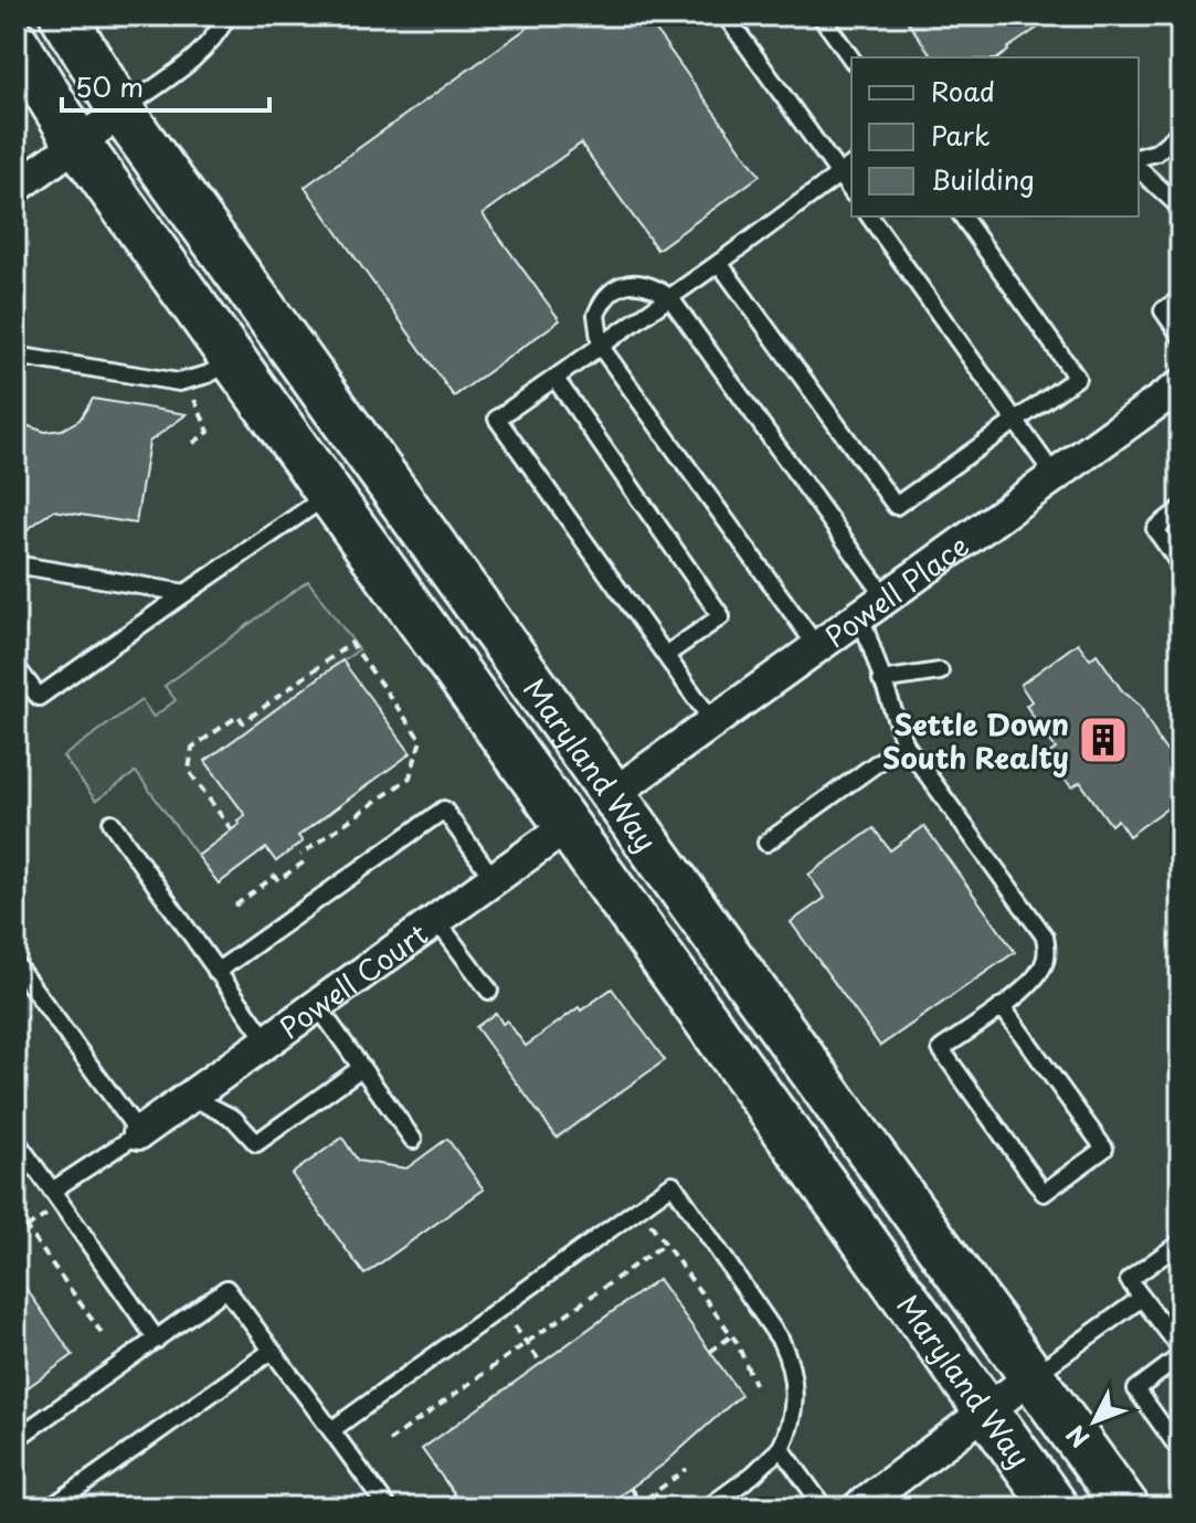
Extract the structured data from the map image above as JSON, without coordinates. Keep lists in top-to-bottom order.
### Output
{
  "streets": {
    "main road": ["Maryland Way"],
    "street": ["Powell Place", "Powell Court"]
  },
  "crossings": [
    ["Powell Place", "Maryland Way"],
    ["Maryland Way", "Powell Court"]
  ],
  "places": {
    "building": ["Settle Down South Realty"]
  },
  "legend": ["Road", "Park", "Building"],
  "scale_bar": "50 m",
  "north": "bottom left"
}
